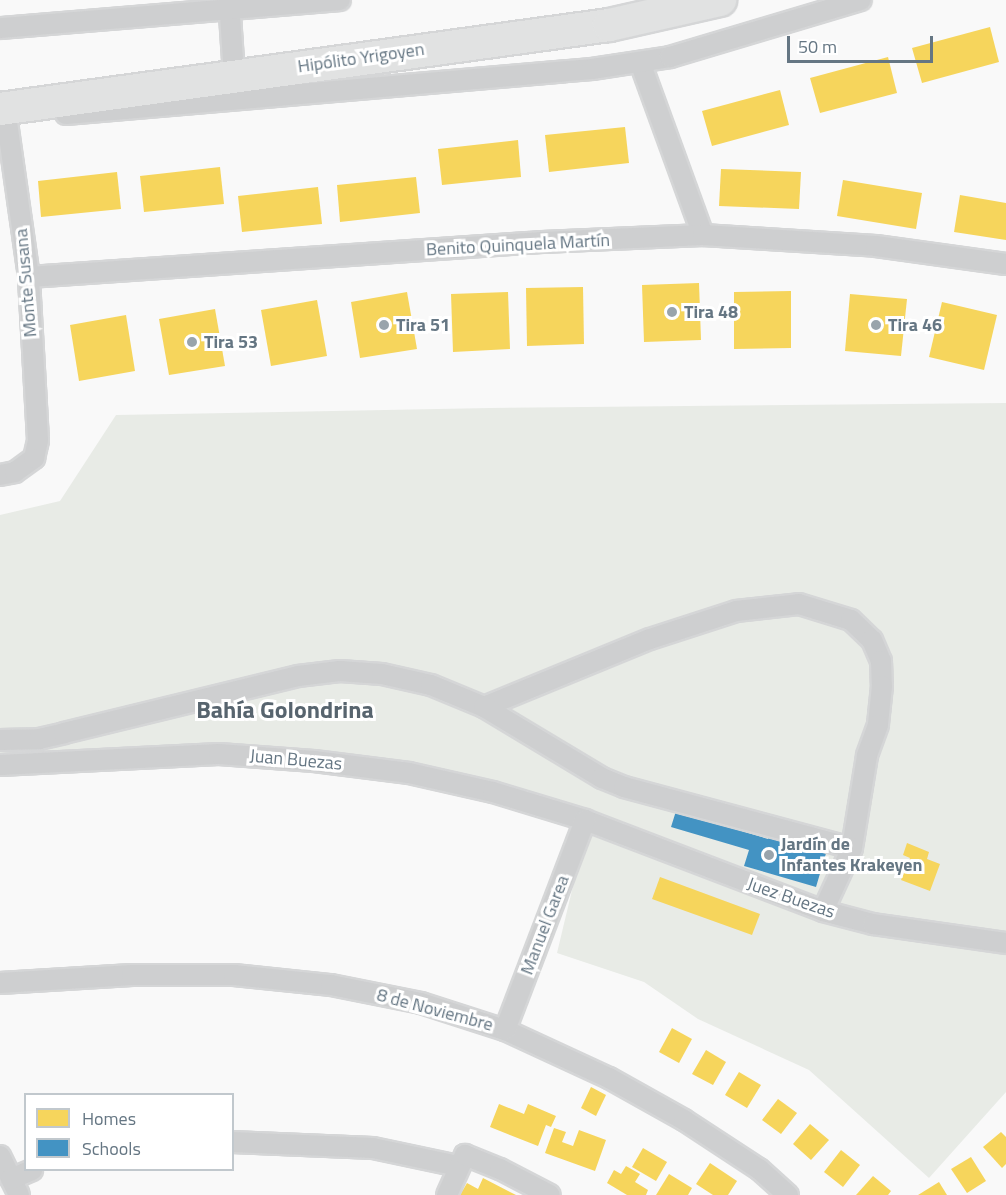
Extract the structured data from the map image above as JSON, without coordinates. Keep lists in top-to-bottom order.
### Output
{
  "streets": {
    "main road": ["Hipólito Yrigoyen"],
    "street": [
      "Benito Quinquela Martín",
      "Monte Susana",
      "Juan Buezas",
      "Juez Buezas",
      "Manuel Garea",
      "8 de Noviembre"
    ]
  },
  "crossings": [
    ["Hipólito Yrigoyen", "Monte Susana"],
    ["Benito Quinquela Martín", "Monte Susana"],
    ["Juan Buezas", "Juez Buezas"],
    ["Juan Buezas", "Manuel Garea"],
    ["Juez Buezas", "Manuel Garea"],
    ["Manuel Garea", "8 de Noviembre"]
  ],
  "districts": ["Bahía Golondrina"],
  "places": [
    "Tira 48",
    "Tira 51",
    "Tira 46",
    "Tira 53",
    "Jardín de Infantes Krakeyen"
  ],
  "legend": ["Homes", "Schools"],
  "scale_bar": "50 m"
}
